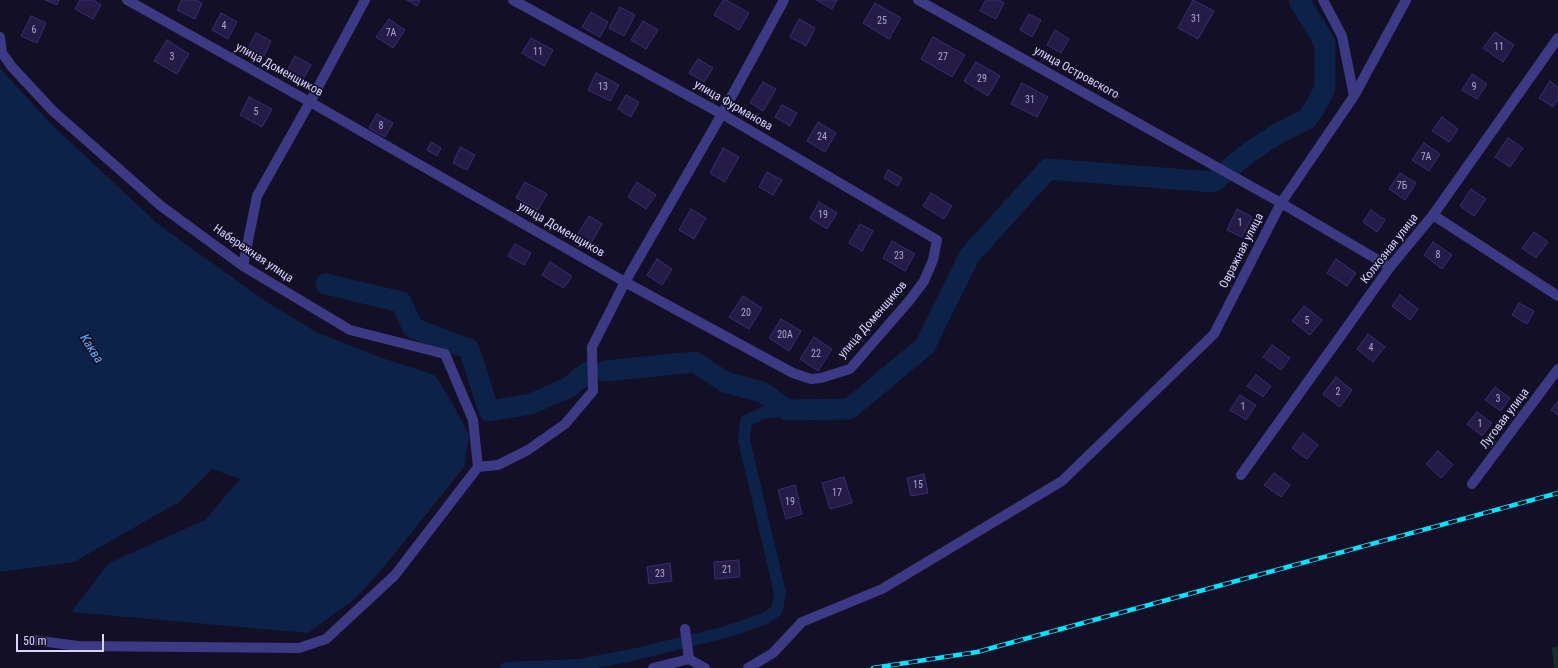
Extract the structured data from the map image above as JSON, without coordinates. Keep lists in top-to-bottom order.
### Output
{
  "streets": {
    "street": [
      "улица Доменщиков",
      "улица Островского",
      "улица Фурманова",
      "Колхозная улица",
      "Овражная улица",
      "Набережная улица",
      "Луговая улица"
    ]
  },
  "crossings": [
    ["улица Доменщиков", "улица Фурманова"],
    ["улица Островского", "Овражная улица"]
  ],
  "water": ["Каква"],
  "house_numbers": [
    "31",
    "25",
    "4",
    "6",
    "7А",
    "11",
    "11",
    "3",
    "27",
    "29",
    "13",
    "9",
    "31",
    "5",
    "8",
    "24",
    "7А",
    "7Б",
    "19",
    "1",
    "8",
    "23",
    "20",
    "5",
    "20А",
    "4",
    "22",
    "2",
    "3",
    "1",
    "1",
    "15",
    "17",
    "19",
    "21",
    "23"
  ],
  "scale_bar": "50 m"
}
